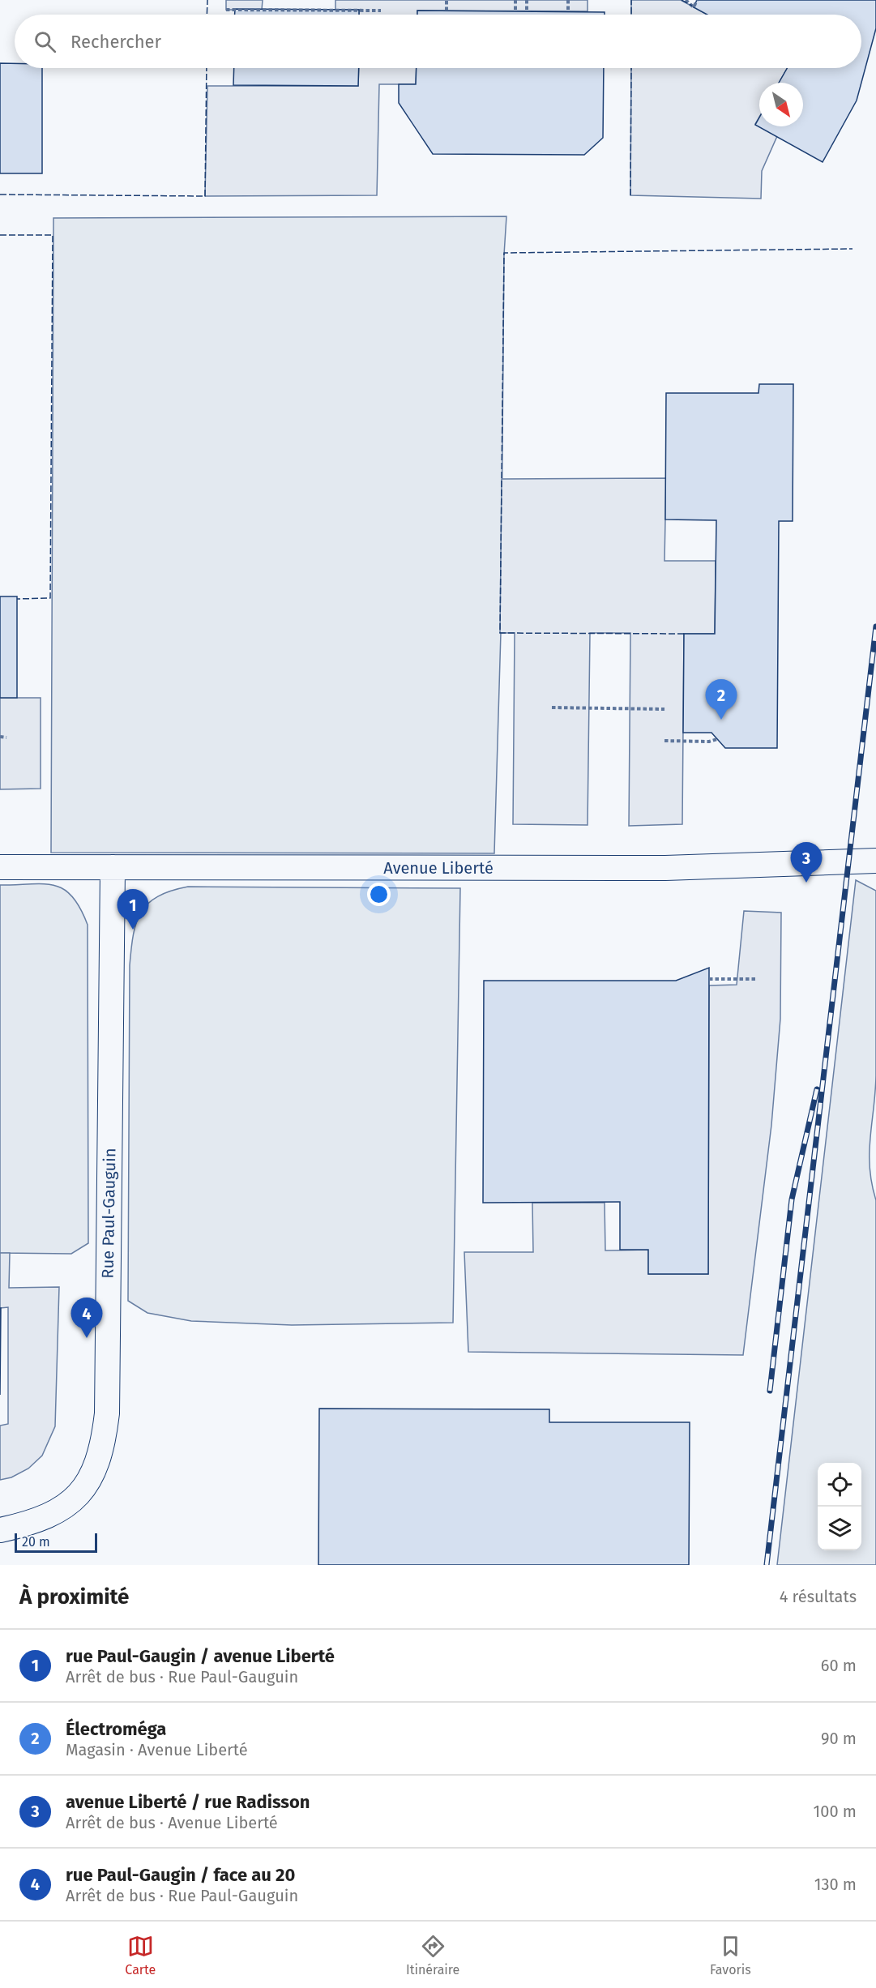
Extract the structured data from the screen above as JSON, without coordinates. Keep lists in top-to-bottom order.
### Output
{
  "streets": {
    "street": ["Avenue Liberté", "Rue Paul-Gauguin"]
  },
  "crossings": [
    ["Avenue Liberté", "Rue Paul-Gauguin"]
  ],
  "scale_bar": "20 m",
  "north": "bottom right",
  "page": {
    "search": "Rechercher",
    "pins": [
      "2",
      "3",
      "1",
      "4"
    ],
    "scale": "20 m",
    "heading": ["À proximité", "4 résultats"],
    "list": [
      {
        "mark": "1",
        "name": "rue Paul-Gaugin / avenue Liberté",
        "note": "Arrêt de bus · Rue Paul-Gauguin",
        "value": "60 m"
      },
      {
        "mark": "2",
        "name": "Électroméga",
        "note": "Magasin · Avenue Liberté",
        "value": "90 m"
      },
      {
        "mark": "3",
        "name": "avenue Liberté / rue Radisson",
        "note": "Arrêt de bus · Avenue Liberté",
        "value": "100 m"
      },
      {
        "mark": "4",
        "name": "rue Paul-Gaugin / face au 20",
        "note": "Arrêt de bus · Rue Paul-Gauguin",
        "value": "130 m"
      }
    ],
    "nav": ["Carte", "Itinéraire", "Favoris"]
  }
}
